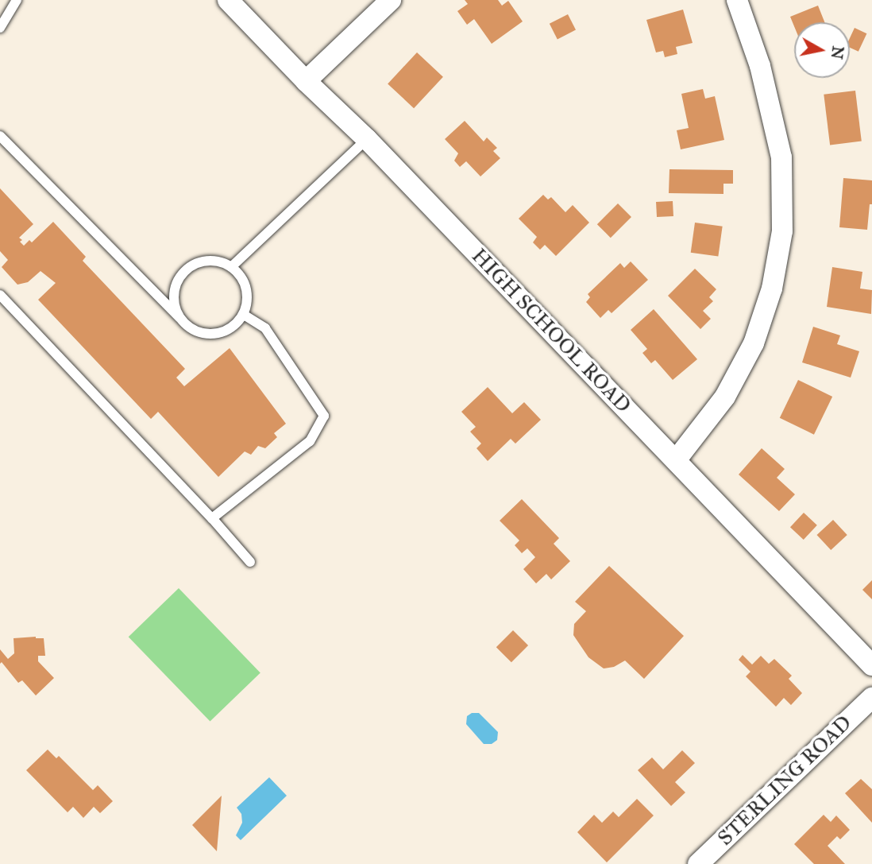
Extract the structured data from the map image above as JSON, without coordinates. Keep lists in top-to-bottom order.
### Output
{
  "streets": {
    "street": ["HIGH SCHOOL ROAD", "STERLING ROAD"]
  },
  "north": "right"
}
